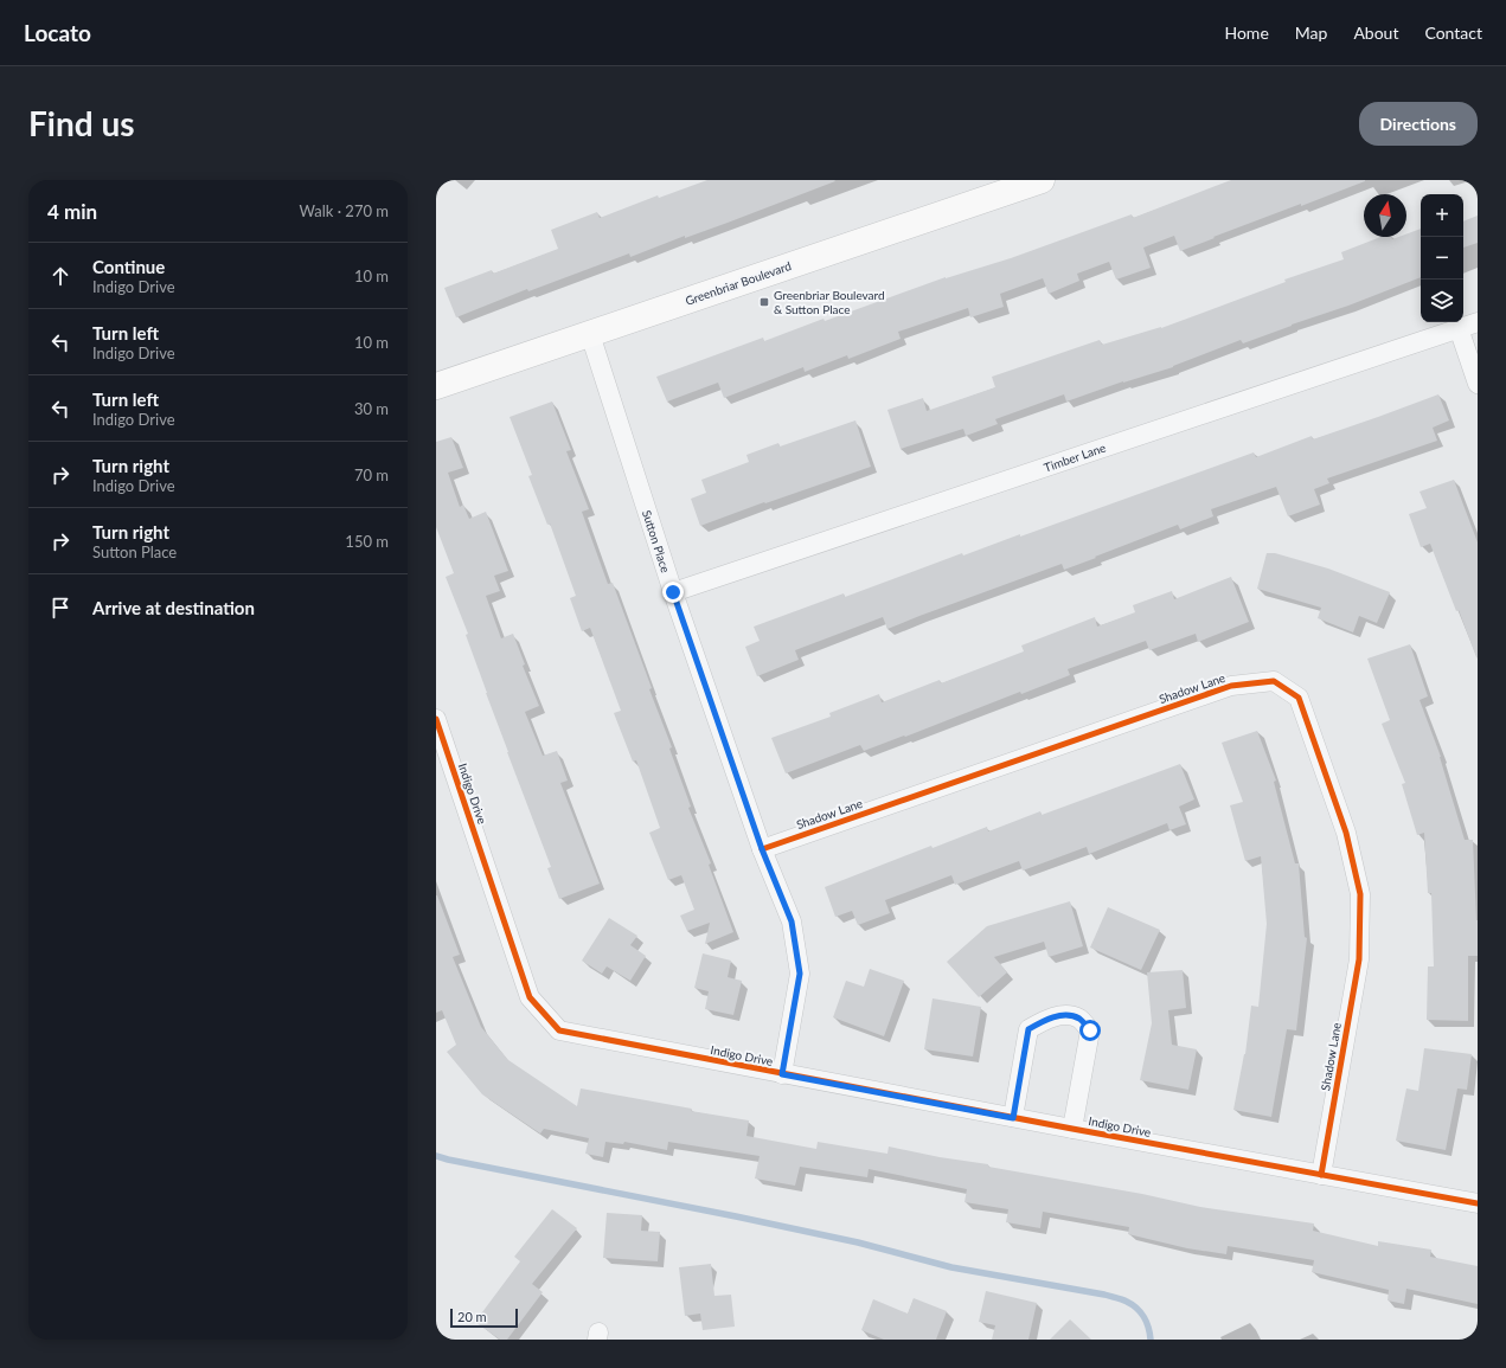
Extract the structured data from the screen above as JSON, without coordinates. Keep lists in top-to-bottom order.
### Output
{
  "streets": {
    "street": [
      "Greenbriar Boulevard",
      "Timber Lane",
      "Sutton Place",
      "Shadow Lane",
      "Indigo Drive"
    ]
  },
  "crossings": [
    ["Greenbriar Boulevard", "Sutton Place"],
    ["Timber Lane", "Sutton Place"],
    ["Sutton Place", "Shadow Lane"],
    ["Sutton Place", "Indigo Drive"],
    ["Shadow Lane", "Indigo Drive"]
  ],
  "places": {
    "transit": ["Greenbriar Boulevard & Sutton Place"]
  },
  "scale_bar": "20 m",
  "north": "top",
  "page": {
    "header": "Locato",
    "nav": [
      "Home",
      "Map",
      "About",
      "Contact"
    ],
    "buttons": "Directions",
    "title": "Find us",
    "heading": ["4 min", "Walk · 270 m"],
    "map_buttons": ["+", "−"],
    "list": [
      ["Continue", "Indigo Drive", "10 m"],
      ["Turn left", "Indigo Drive", "10 m"],
      ["Turn left", "Indigo Drive", "30 m"],
      ["Turn right", "Indigo Drive", "70 m"],
      ["Turn right", "Sutton Place", "150 m"],
      "Arrive at destination"
    ],
    "scale": "20 m"
  }
}
